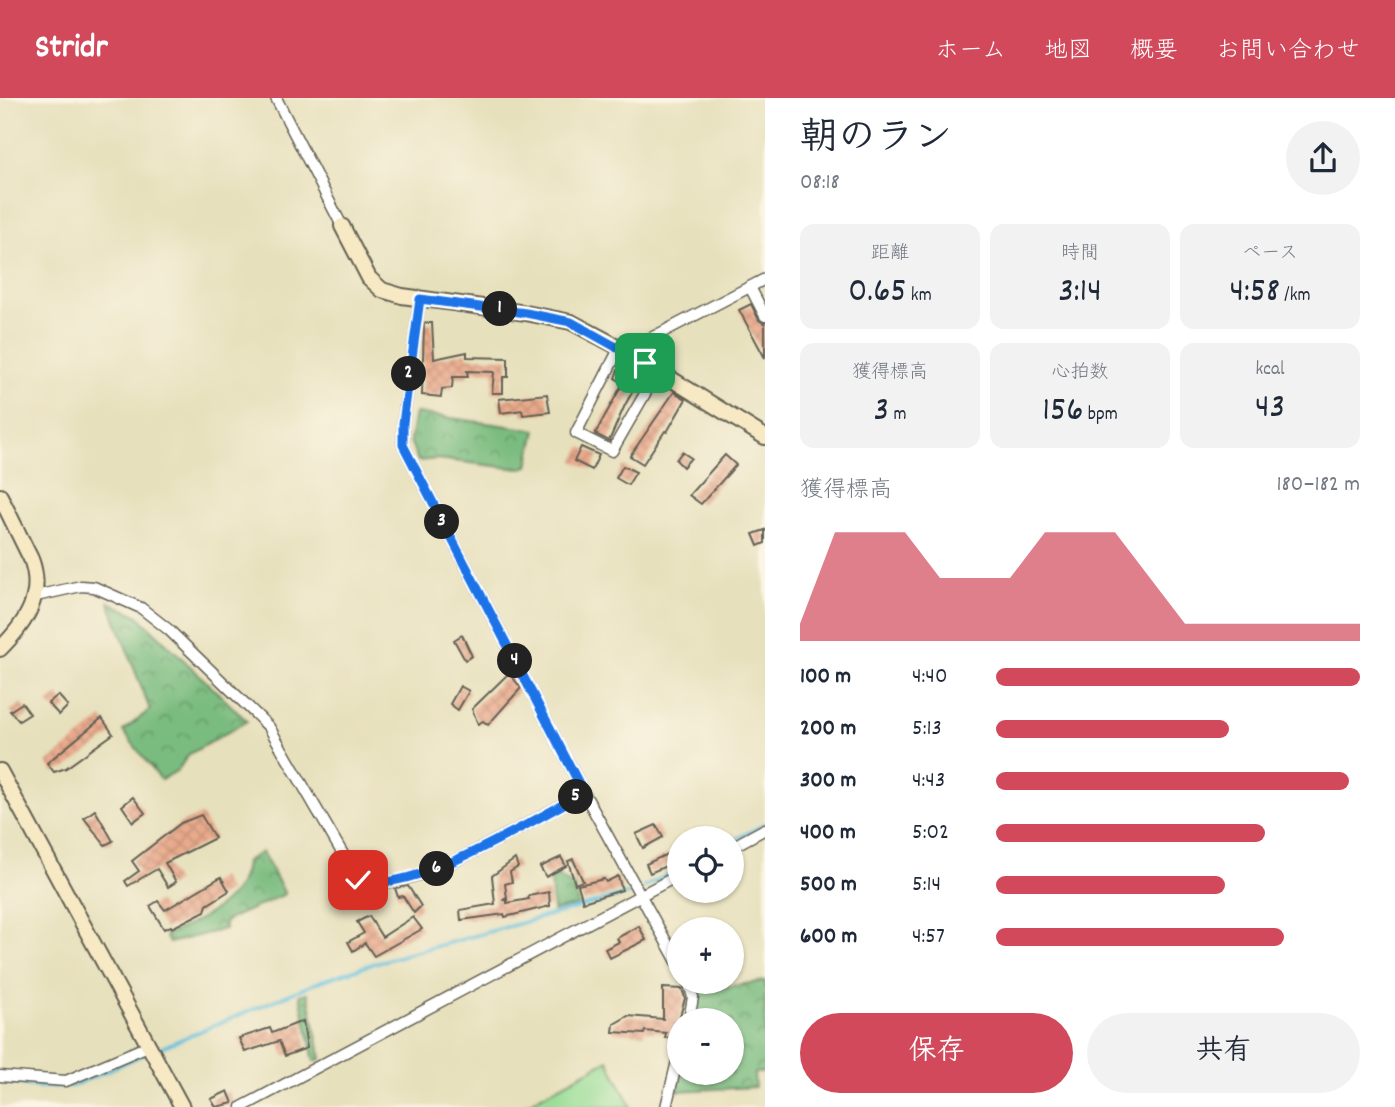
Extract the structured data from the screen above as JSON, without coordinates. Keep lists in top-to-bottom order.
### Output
{
  "page": {
    "header": "Stridr",
    "nav": [
      "ホーム",
      "地図",
      "概要",
      "お問い合わせ"
    ],
    "heading": ["朝のラン", "08:18"],
    "stats": [
      ["距離", "0.65 km"],
      ["時間", "3:14"],
      ["ペース", "4:58 /km"],
      ["獲得標高", "3 m"],
      ["心拍数", "156 bpm"],
      ["kcal", "43"]
    ],
    "pins": [
      "1",
      "2",
      "3",
      "4",
      "5",
      "6"
    ],
    "chart": ["獲得標高", "180–182 m"],
    "list": [
      {
        "name": "100 m",
        "note": "4:40"
      },
      {
        "name": "200 m",
        "note": "5:13"
      },
      {
        "name": "300 m",
        "note": "4:43"
      },
      {
        "name": "400 m",
        "note": "5:02"
      },
      {
        "name": "500 m",
        "note": "5:14"
      },
      {
        "name": "600 m",
        "note": "4:57"
      }
    ],
    "map_buttons": ["+", "−"],
    "buttons": ["保存", "共有"]
  }
}
